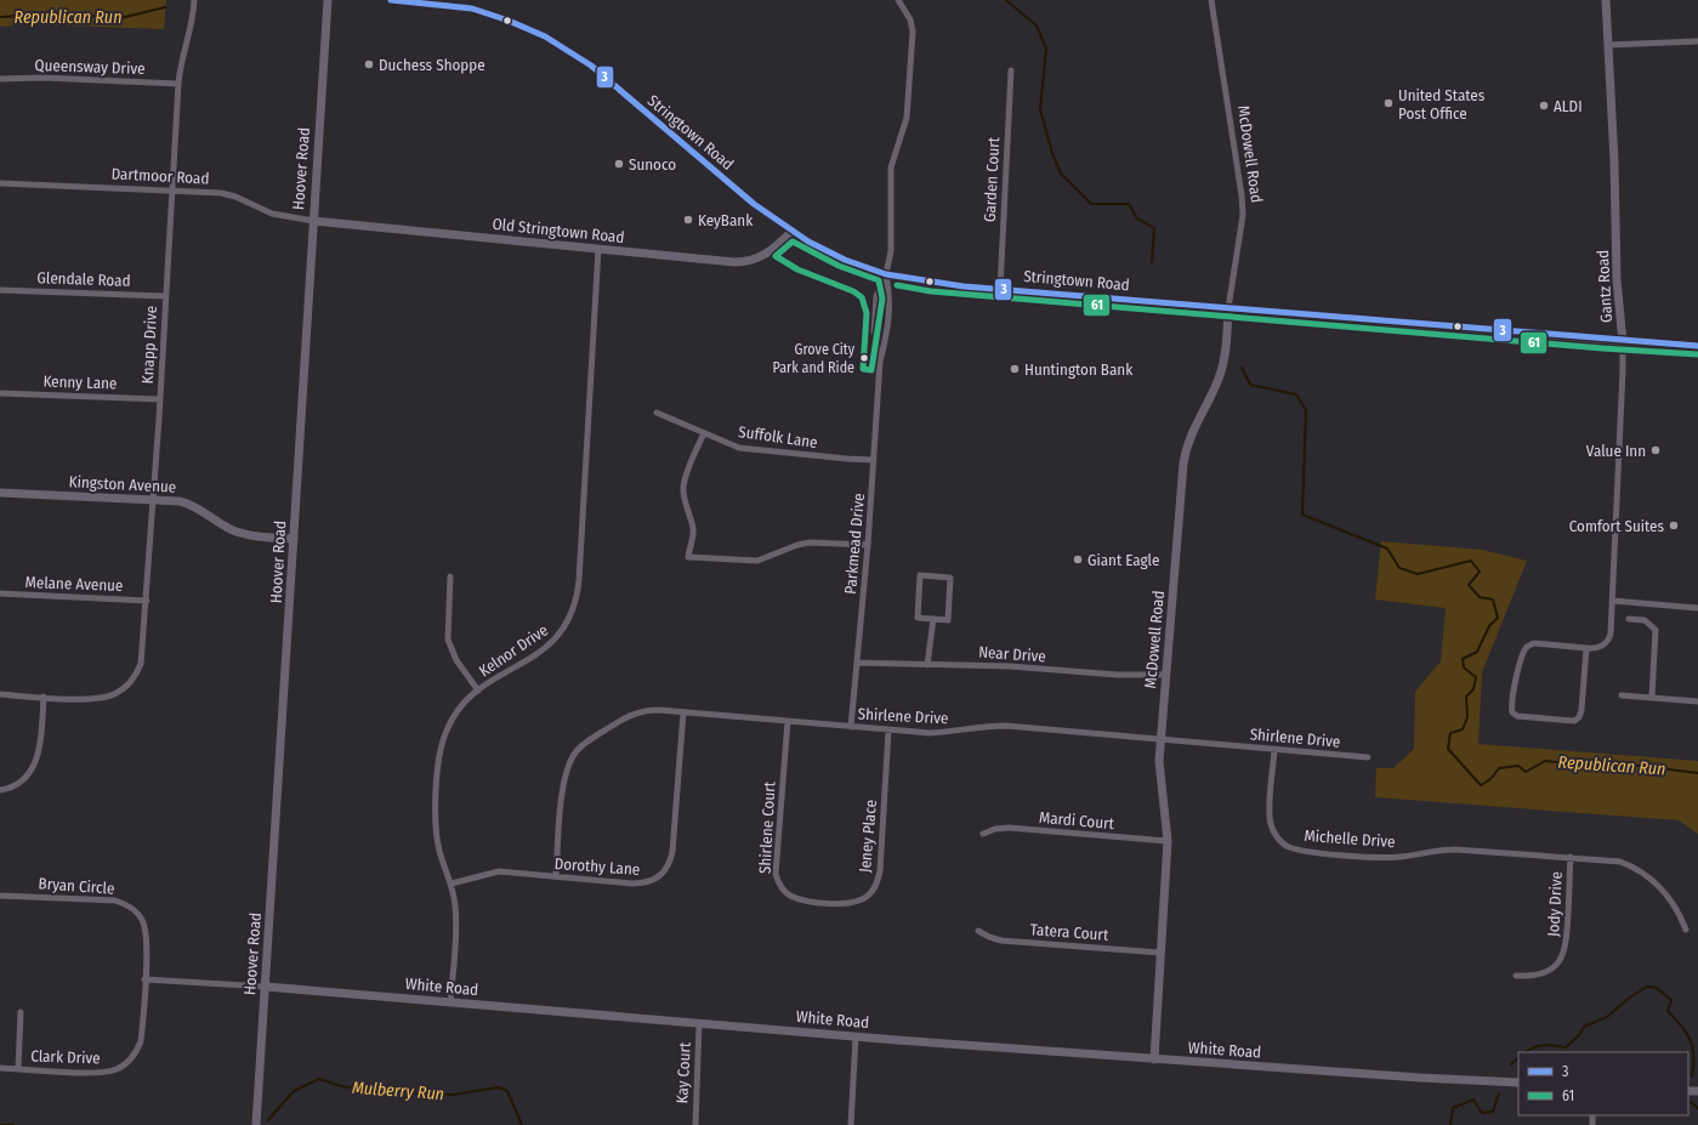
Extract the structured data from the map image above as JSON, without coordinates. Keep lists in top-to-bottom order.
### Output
{
  "streets": {
    "main road": [
      "Stringtown Road",
      "McDowell Road",
      "Hoover Road",
      "Old Stringtown Road",
      "Gantz Road",
      "Kingston Avenue",
      "White Road"
    ],
    "street": [
      "Queensway Drive",
      "Dartmoor Road",
      "Garden Court",
      "Glendale Road",
      "Knapp Drive",
      "Kenny Lane",
      "Suffolk Lane",
      "Parkmead Drive",
      "Melane Avenue",
      "Kelnor Drive",
      "Near Drive",
      "Shirlene Drive",
      "Mardi Court",
      "Shirlene Court",
      "Jeney Place",
      "Michelle Drive",
      "Dorothy Lane",
      "Bryan Circle",
      "Jody Drive",
      "Tatera Court",
      "Clark Drive",
      "Kay Court"
    ]
  },
  "crossings": [
    ["Queensway Drive", "Knapp Drive"],
    ["Stringtown Road", "McDowell Road"],
    ["Stringtown Road", "Garden Court"],
    ["Stringtown Road", "Old Stringtown Road"],
    ["Stringtown Road", "Gantz Road"],
    ["Stringtown Road", "Parkmead Drive"],
    ["McDowell Road", "Near Drive"],
    ["McDowell Road", "Shirlene Drive"],
    ["McDowell Road", "Mardi Court"],
    ["McDowell Road", "Tatera Court"],
    ["McDowell Road", "White Road"],
    ["Hoover Road", "Dartmoor Road"],
    ["Hoover Road", "Old Stringtown Road"],
    ["Hoover Road", "Kingston Avenue"],
    ["Hoover Road", "White Road"],
    ["Dartmoor Road", "Old Stringtown Road"],
    ["Dartmoor Road", "Knapp Drive"],
    ["Old Stringtown Road", "Kelnor Drive"],
    ["Glendale Road", "Knapp Drive"],
    ["Knapp Drive", "Kenny Lane"],
    ["Knapp Drive", "Kingston Avenue"],
    ["Knapp Drive", "Melane Avenue"],
    ["Suffolk Lane", "Parkmead Drive"],
    ["Parkmead Drive", "Near Drive"],
    ["Parkmead Drive", "Shirlene Drive"],
    ["Kelnor Drive", "Dorothy Lane"],
    ["Kelnor Drive", "White Road"],
    ["Shirlene Drive", "Shirlene Court"],
    ["Shirlene Drive", "Jeney Place"],
    ["Shirlene Drive", "Michelle Drive"],
    ["Shirlene Drive", "Dorothy Lane"],
    ["Shirlene Court", "Jeney Place"],
    ["Michelle Drive", "Jody Drive"],
    ["Bryan Circle", "White Road"],
    ["Bryan Circle", "Clark Drive"],
    ["White Road", "Clark Drive"],
    ["White Road", "Kay Court"]
  ],
  "water": ["Republican Run", "Mulberry Run"],
  "places": [
    "Duchess Shoppe",
    "United States Post Office",
    "ALDI",
    "Sunoco",
    "KeyBank",
    "Grove City Park and Ride",
    "Huntington Bank",
    "Value Inn",
    "Comfort Suites",
    "Giant Eagle"
  ],
  "lines": ["transit line 3", "transit line 61"],
  "legend": ["3", "61"]
}
